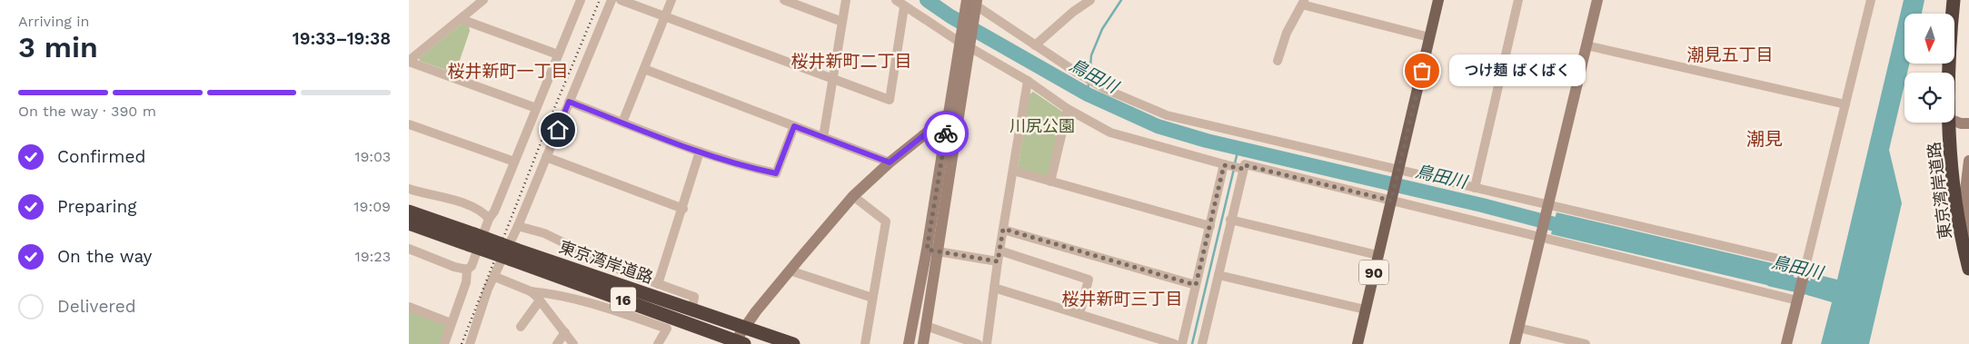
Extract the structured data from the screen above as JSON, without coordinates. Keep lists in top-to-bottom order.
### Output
{
  "streets": {
    "highway": ["東京湾岸道路", "16"],
    "main road": ["90"]
  },
  "districts": [
    "潮見五丁目",
    "桜井新町二丁目",
    "桜井新町一丁目",
    "潮見",
    "桜井新町三丁目"
  ],
  "water": ["鳥田川"],
  "parks": ["川尻公園"],
  "places": ["つけ麺 ばくばく"],
  "north": "bottom",
  "page": {
    "heading": ["3 min", "Arriving in", "19:33–19:38"],
    "bubble": "つけ麺 ばくばく",
    "bar": "On the way · 390 m",
    "list": [
      ["Confirmed", "19:03"],
      ["Preparing", "19:09"],
      ["On the way", "19:23"],
      "Delivered"
    ]
  }
}
